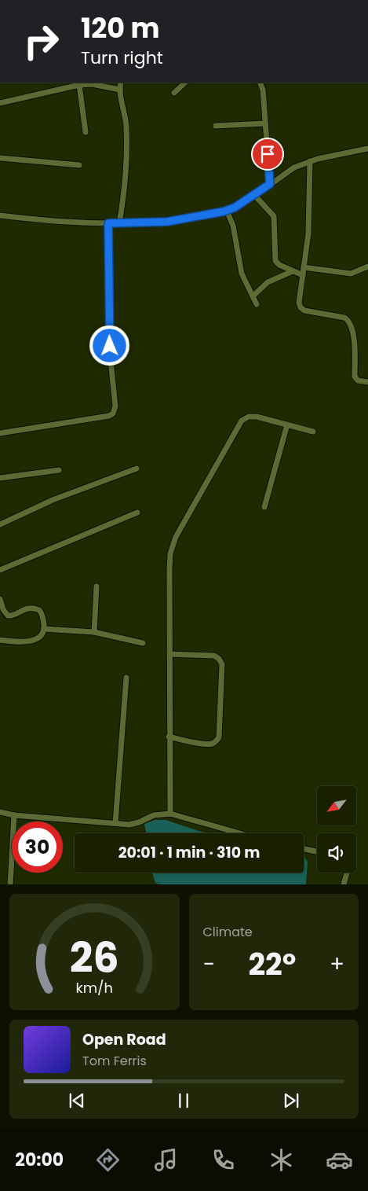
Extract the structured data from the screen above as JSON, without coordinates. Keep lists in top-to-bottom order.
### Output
{
  "north": "bottom left",
  "page": {
    "turn": ["120 m", "Turn right"],
    "limit": "30",
    "trip": "20:01 · 1 min · 310 m",
    "tile": "Climate",
    "heat": ["−", "22°", "+"],
    "song": ["Open Road", "Tom Ferris"],
    "tabs": "20:00",
    "gauge": ["26", "km/h"]
  }
}
